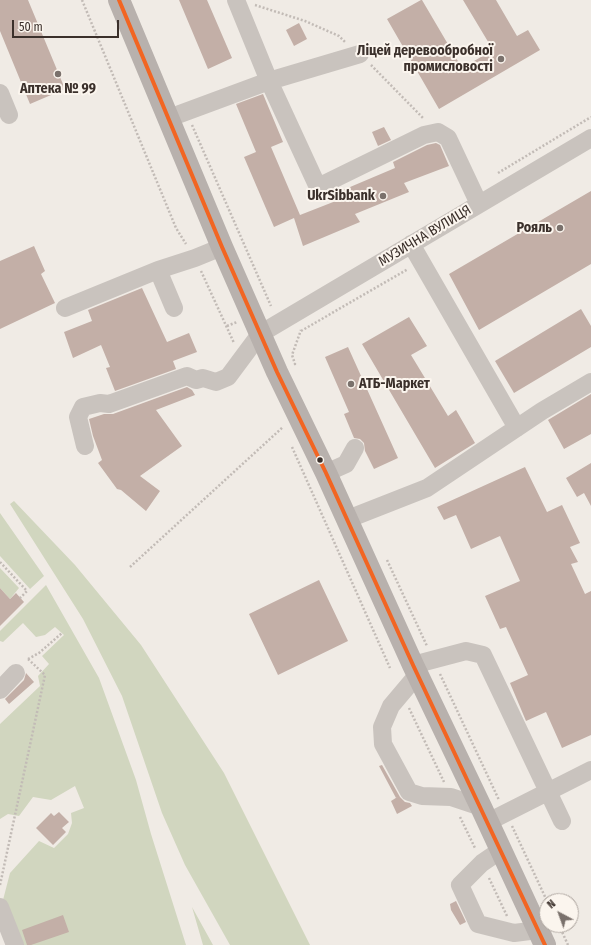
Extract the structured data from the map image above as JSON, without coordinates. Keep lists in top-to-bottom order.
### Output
{
  "streets": {
    "street": ["МУЗИЧНА ВУЛИЦЯ"]
  },
  "places": [
    "Ліцей деревообробної промисловості",
    "Аптека № 99",
    "UkrSibbank",
    "Рояль",
    "АТБ-Маркет"
  ],
  "scale_bar": "50 m",
  "north": "top left"
}
